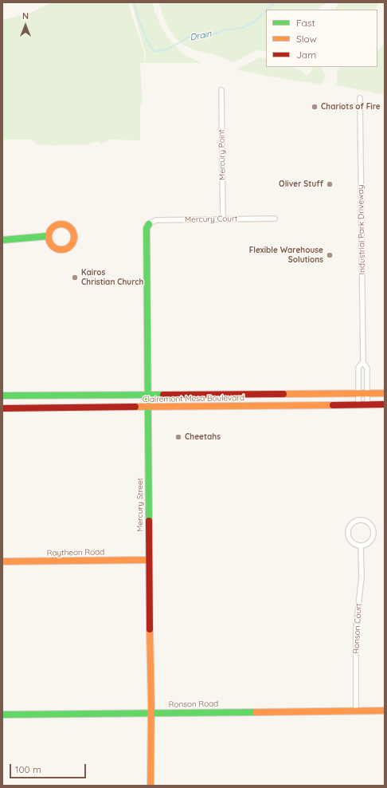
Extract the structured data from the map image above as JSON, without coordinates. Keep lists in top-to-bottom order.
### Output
{
  "streets": {
    "street": [
      "Mercury Point",
      "Mercury Court",
      "Industrial Park Driveway",
      "Clairemont Mesa Boulevard",
      "Mercury Street",
      "Raytheon Road",
      "Ronson Court",
      "Ronson Road"
    ]
  },
  "crossings": [
    ["Mercury Point", "Mercury Court"],
    ["Mercury Court", "Mercury Street"],
    ["Industrial Park Driveway", "Clairemont Mesa Boulevard"],
    ["Clairemont Mesa Boulevard", "Mercury Street"],
    ["Mercury Street", "Raytheon Road"],
    ["Mercury Street", "Ronson Road"],
    ["Ronson Court", "Ronson Road"]
  ],
  "water": ["Drain"],
  "places": [
    "Chariots of Fire",
    "Oliver Stuff",
    "Flexible Warehouse Solutions",
    "Kairos Christian Church",
    "Cheetahs"
  ],
  "legend": ["Fast", "Slow", "Jam"],
  "scale_bar": "100 m",
  "north": "top"
}
